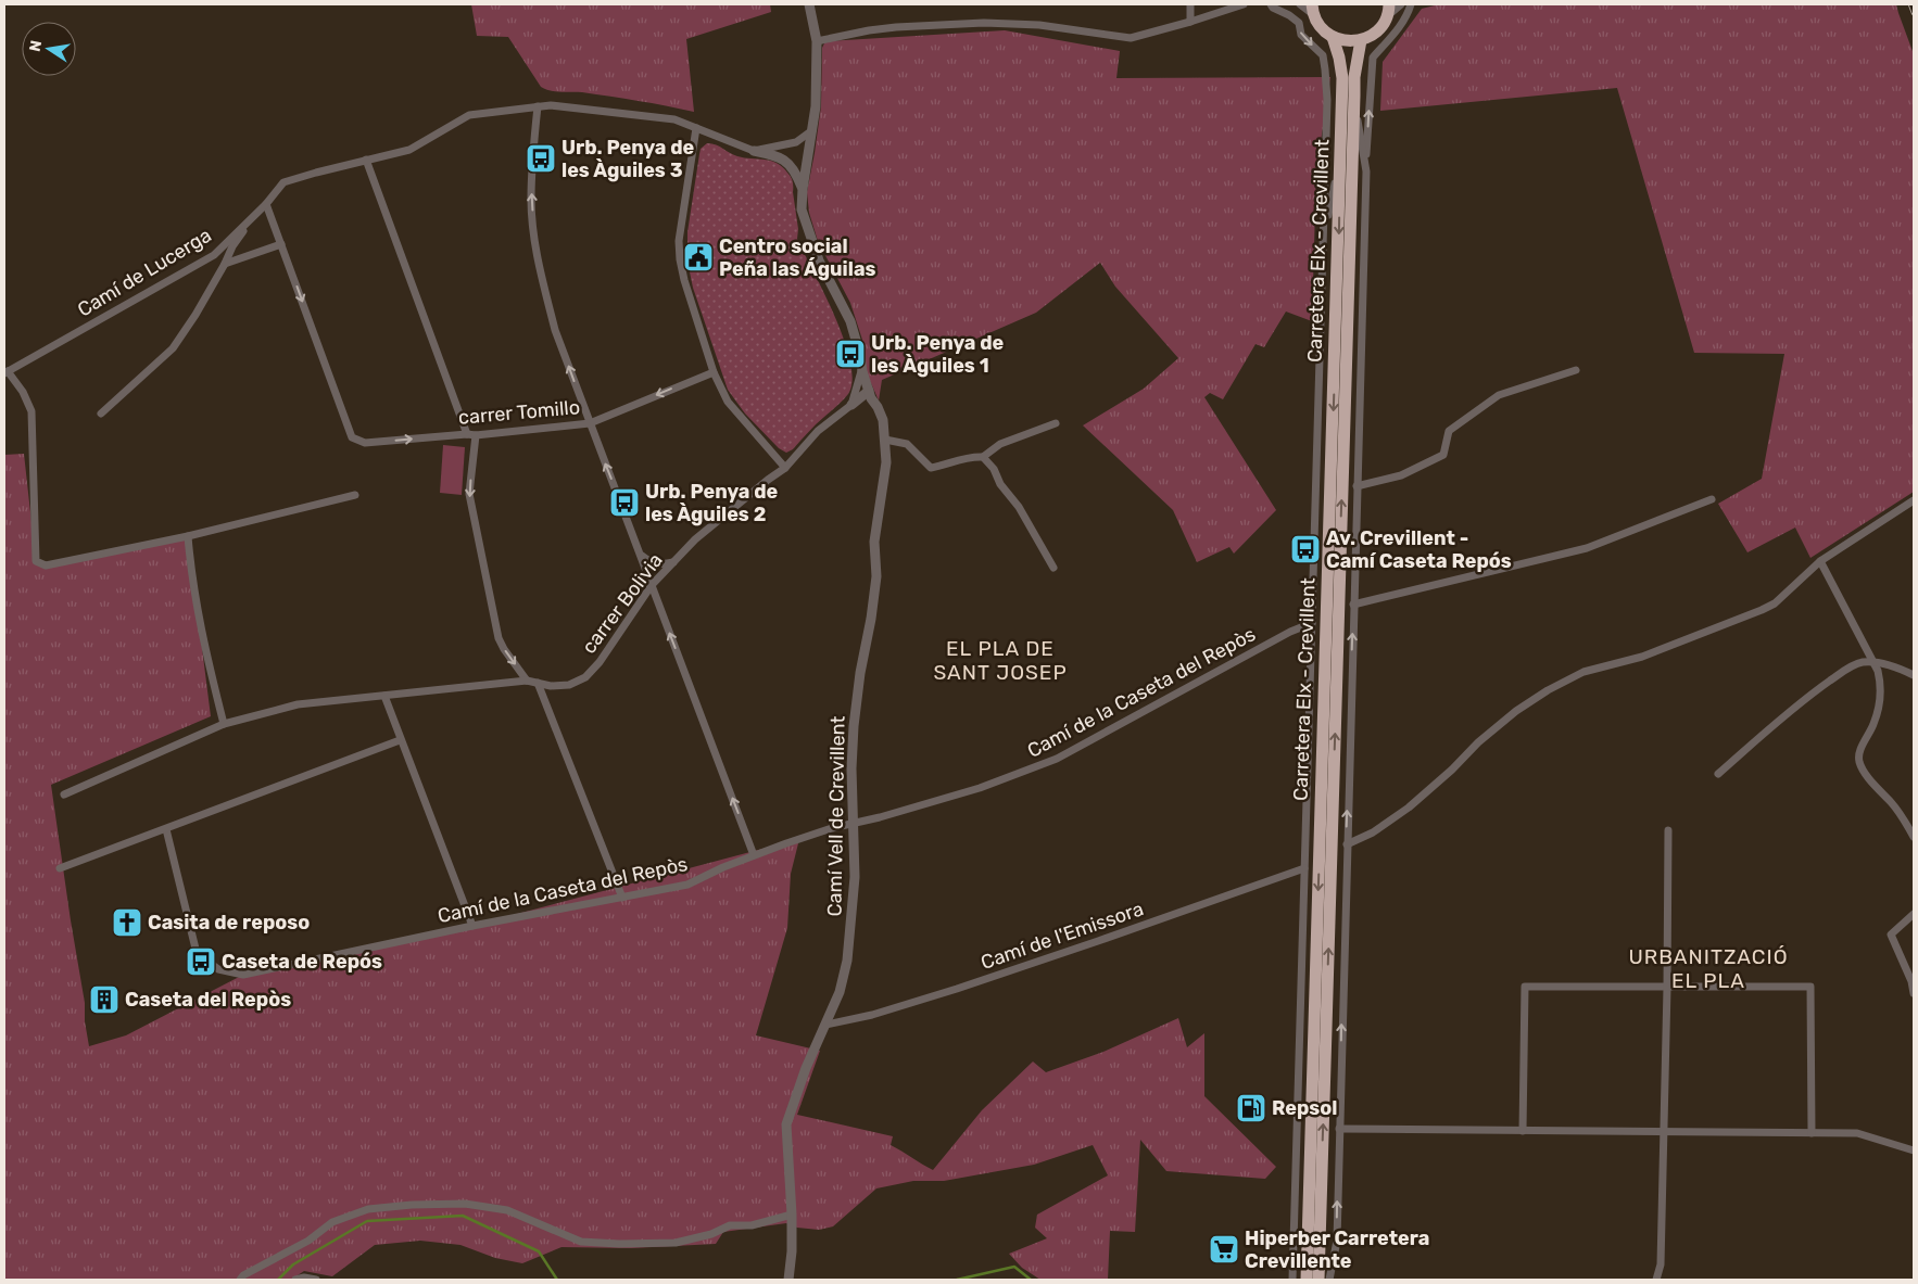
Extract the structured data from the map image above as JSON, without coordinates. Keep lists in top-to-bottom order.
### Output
{
  "streets": {
    "highway": ["Carretera Elx - Crevillent"],
    "street": [
      "Camí de Lucerga",
      "carrer Tomillo",
      "carrer Bolivia",
      "Camí de la Caseta del Repòs",
      "Camí Vell de Crevillent",
      "Camí de l'Emissora"
    ]
  },
  "crossings": [
    ["Camí de la Caseta del Repòs", "Camí Vell de Crevillent"],
    ["Camí Vell de Crevillent", "Camí de l'Emissora"]
  ],
  "districts": ["EL PLA DE SANT JOSEP", "URBANITZACIÓ EL PLA"],
  "places": {
    "bus stop": [
      "Urb. Penya de les Àguiles 3",
      "Urb. Penya de les Àguiles 1",
      "Urb. Penya de les Àguiles 2",
      "Av. Crevillent - Camí Caseta Repós",
      "Caseta de Repós"
    ],
    "public building": ["Centro social Peña las Águilas"],
    "church": ["Casita de reposo"],
    "building": ["Caseta del Repòs"],
    "fuel station": ["Repsol"],
    "supermarket": ["Hiperber Carretera Crevillente"]
  },
  "north": "left"
}
